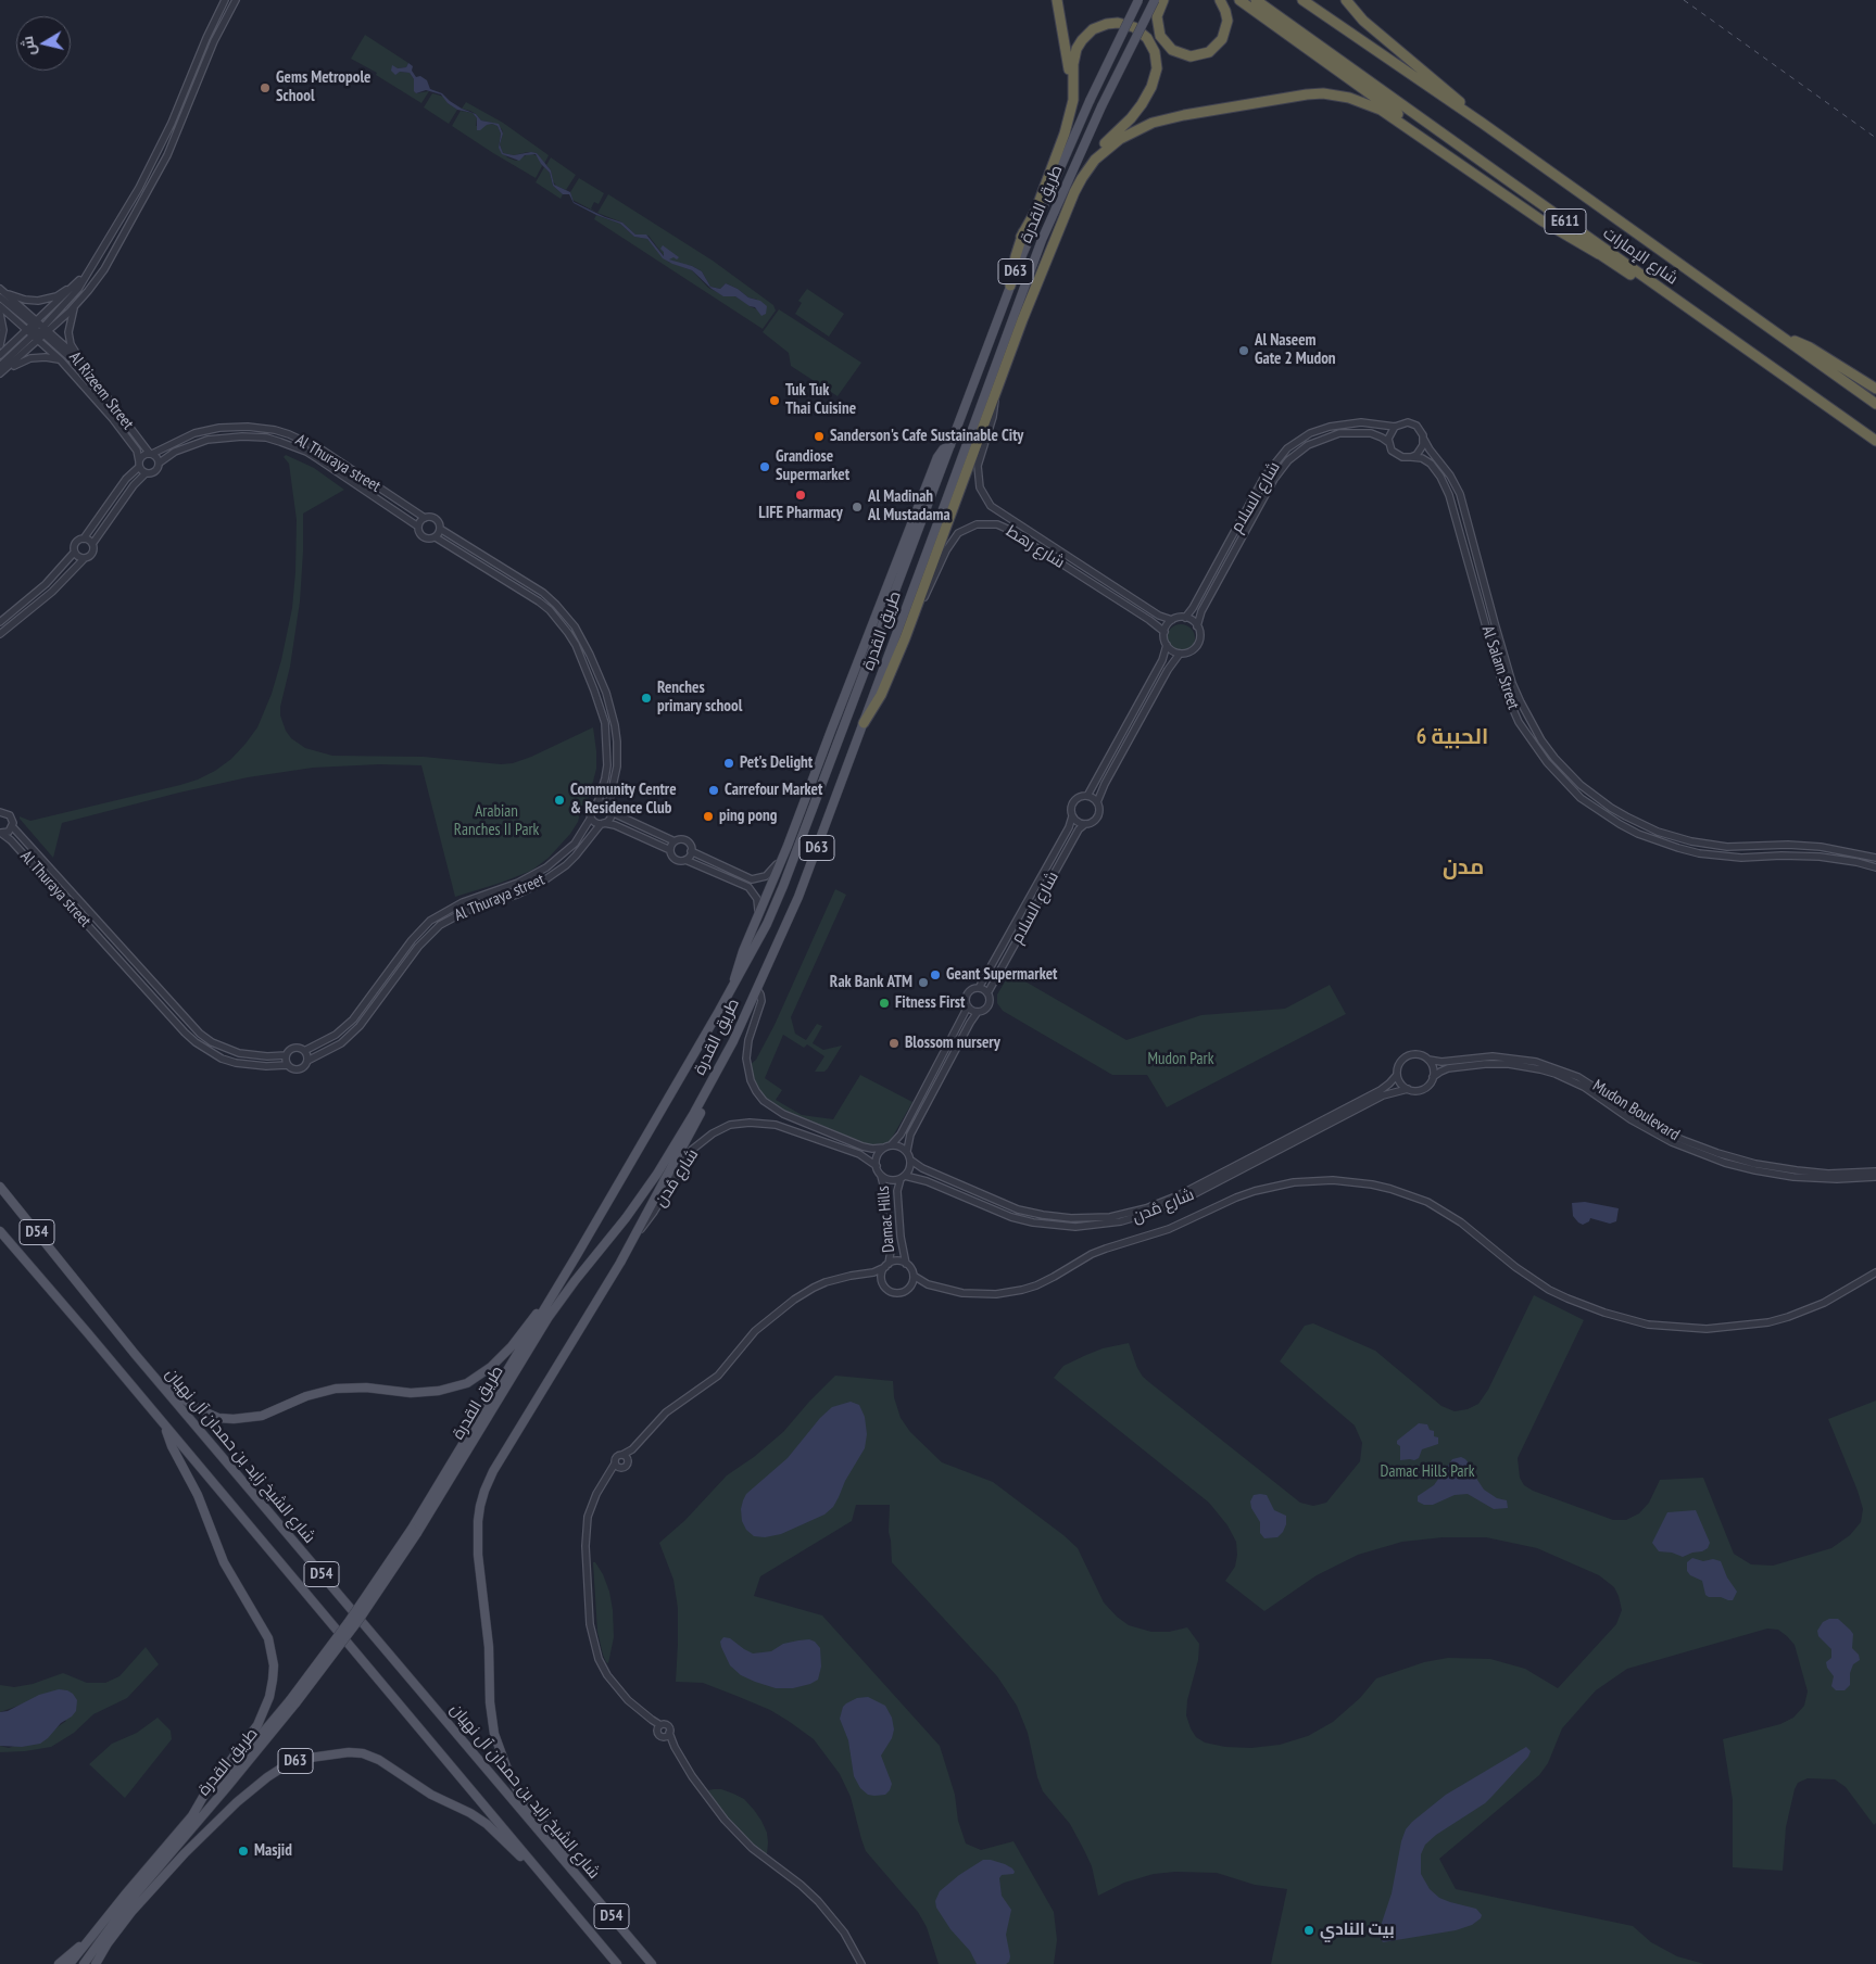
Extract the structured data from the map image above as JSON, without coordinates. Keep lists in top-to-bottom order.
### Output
{
  "streets": {
    "highway": ["E611", "شارع الإمارات"],
    "main road": [
      "طريق القدرة",
      "D63",
      "D54",
      "شارع الشيخ زايد بن حمدان آل نهيان"
    ],
    "street": [
      "Al Rizeem Street",
      "Al Thuraya street",
      "شارع السلام",
      "شارع رهط",
      "Al Salam Street",
      "Mudon Boulevard",
      "شارع مُدن",
      "Damac Hills"
    ]
  },
  "crossings": [
    ["طريق القدرة", "D54"],
    ["Al Rizeem Street", "Al Thuraya street"],
    ["شارع السلام", "شارع رهط"],
    ["شارع السلام", "Al Salam Street"],
    ["Mudon Boulevard", "شارع مُدن"],
    ["شارع مُدن", "Damac Hills"]
  ],
  "districts": ["الحبية 6", "مدن"],
  "parks": ["Arabian Ranches II Park", "Mudon Park", "Damac Hills Park"],
  "places": [
    "Gems Metropole School",
    "Al Naseem Gate 2 Mudon",
    "Tuk Tuk Thai Cuisine",
    "Sanderson's Cafe Sustainable City",
    "Grandiose Supermarket",
    "LIFE Pharmacy",
    "Al Madinah Al Mustadama",
    "Renches primary school",
    "Pet's Delight",
    "Carrefour Market",
    "Community Centre & Residence Club",
    "ping pong",
    "Geant Supermarket",
    "Rak Bank ATM",
    "Fitness First",
    "Blossom nursery",
    "Masjid",
    "بيت النادي"
  ],
  "north": "left"
}
